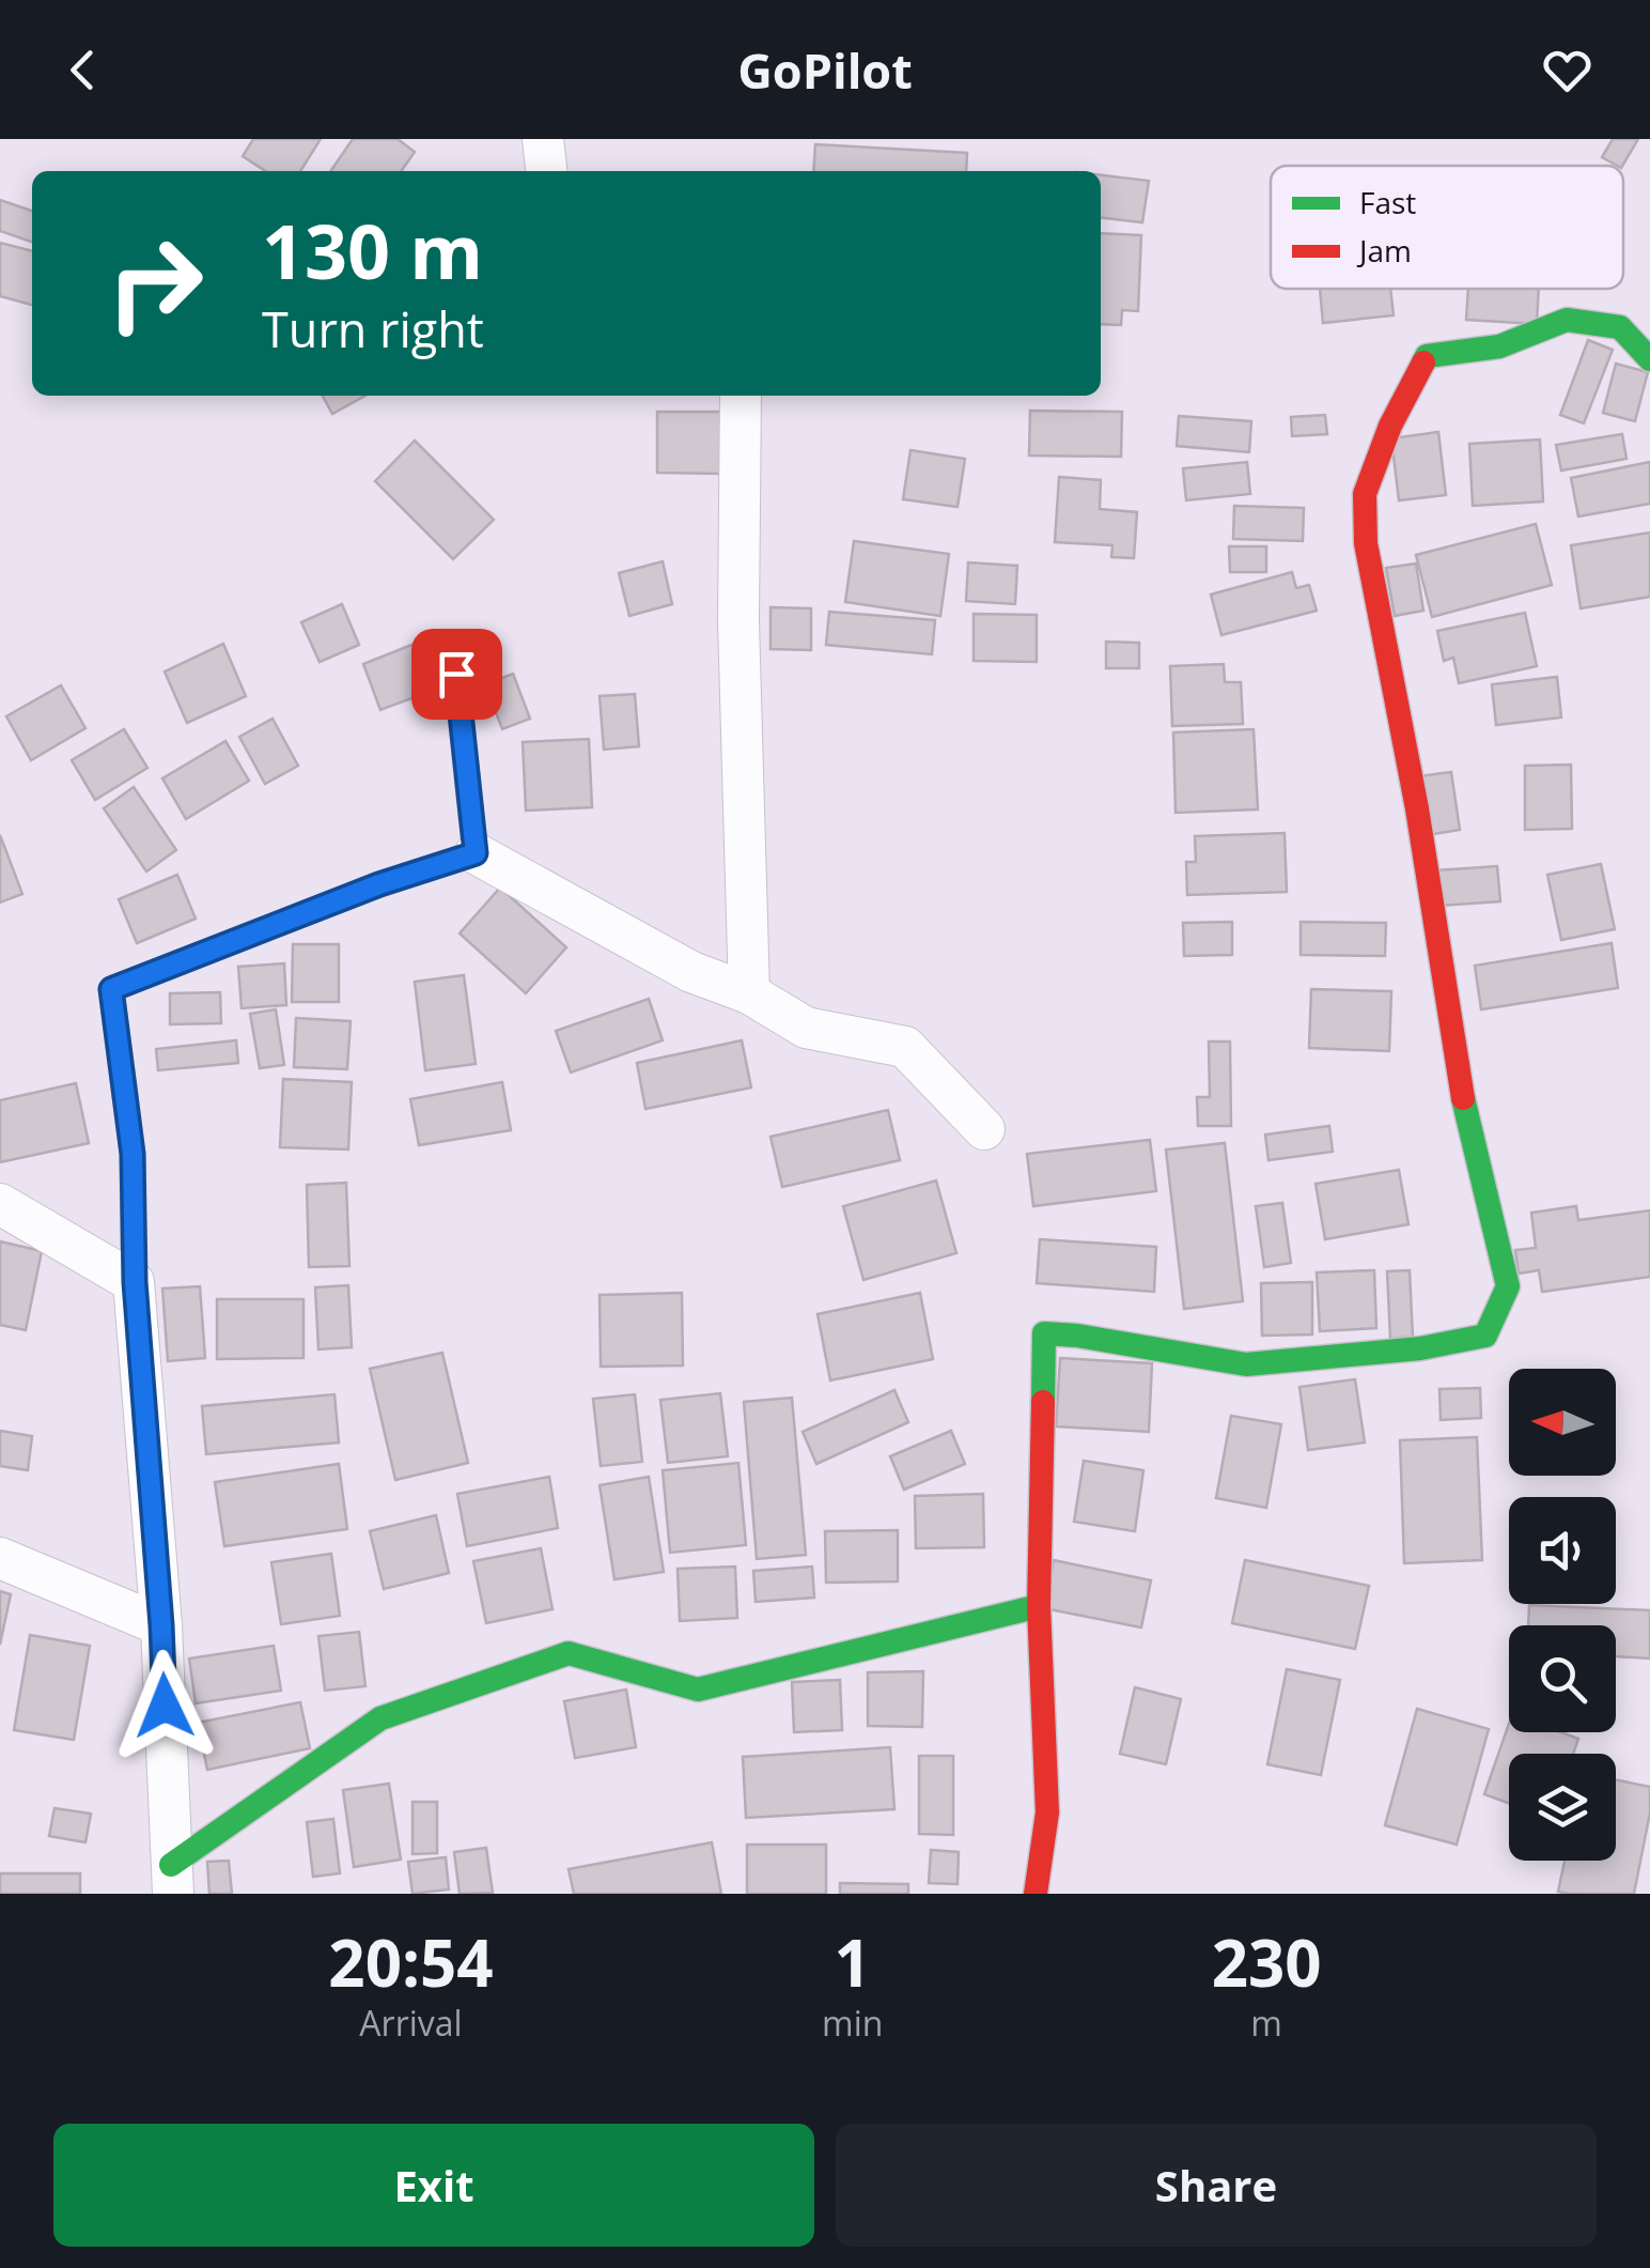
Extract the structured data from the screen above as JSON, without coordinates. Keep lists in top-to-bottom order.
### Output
{
  "legend": ["Fast", "Jam"],
  "north": "left",
  "page": {
    "header": "GoPilot",
    "turn": ["130 m", "Turn right"],
    "eta": [
      "20:54",
      "Arrival",
      "1",
      "min",
      "230",
      "m"
    ],
    "buttons": ["Exit", "Share"]
  }
}
